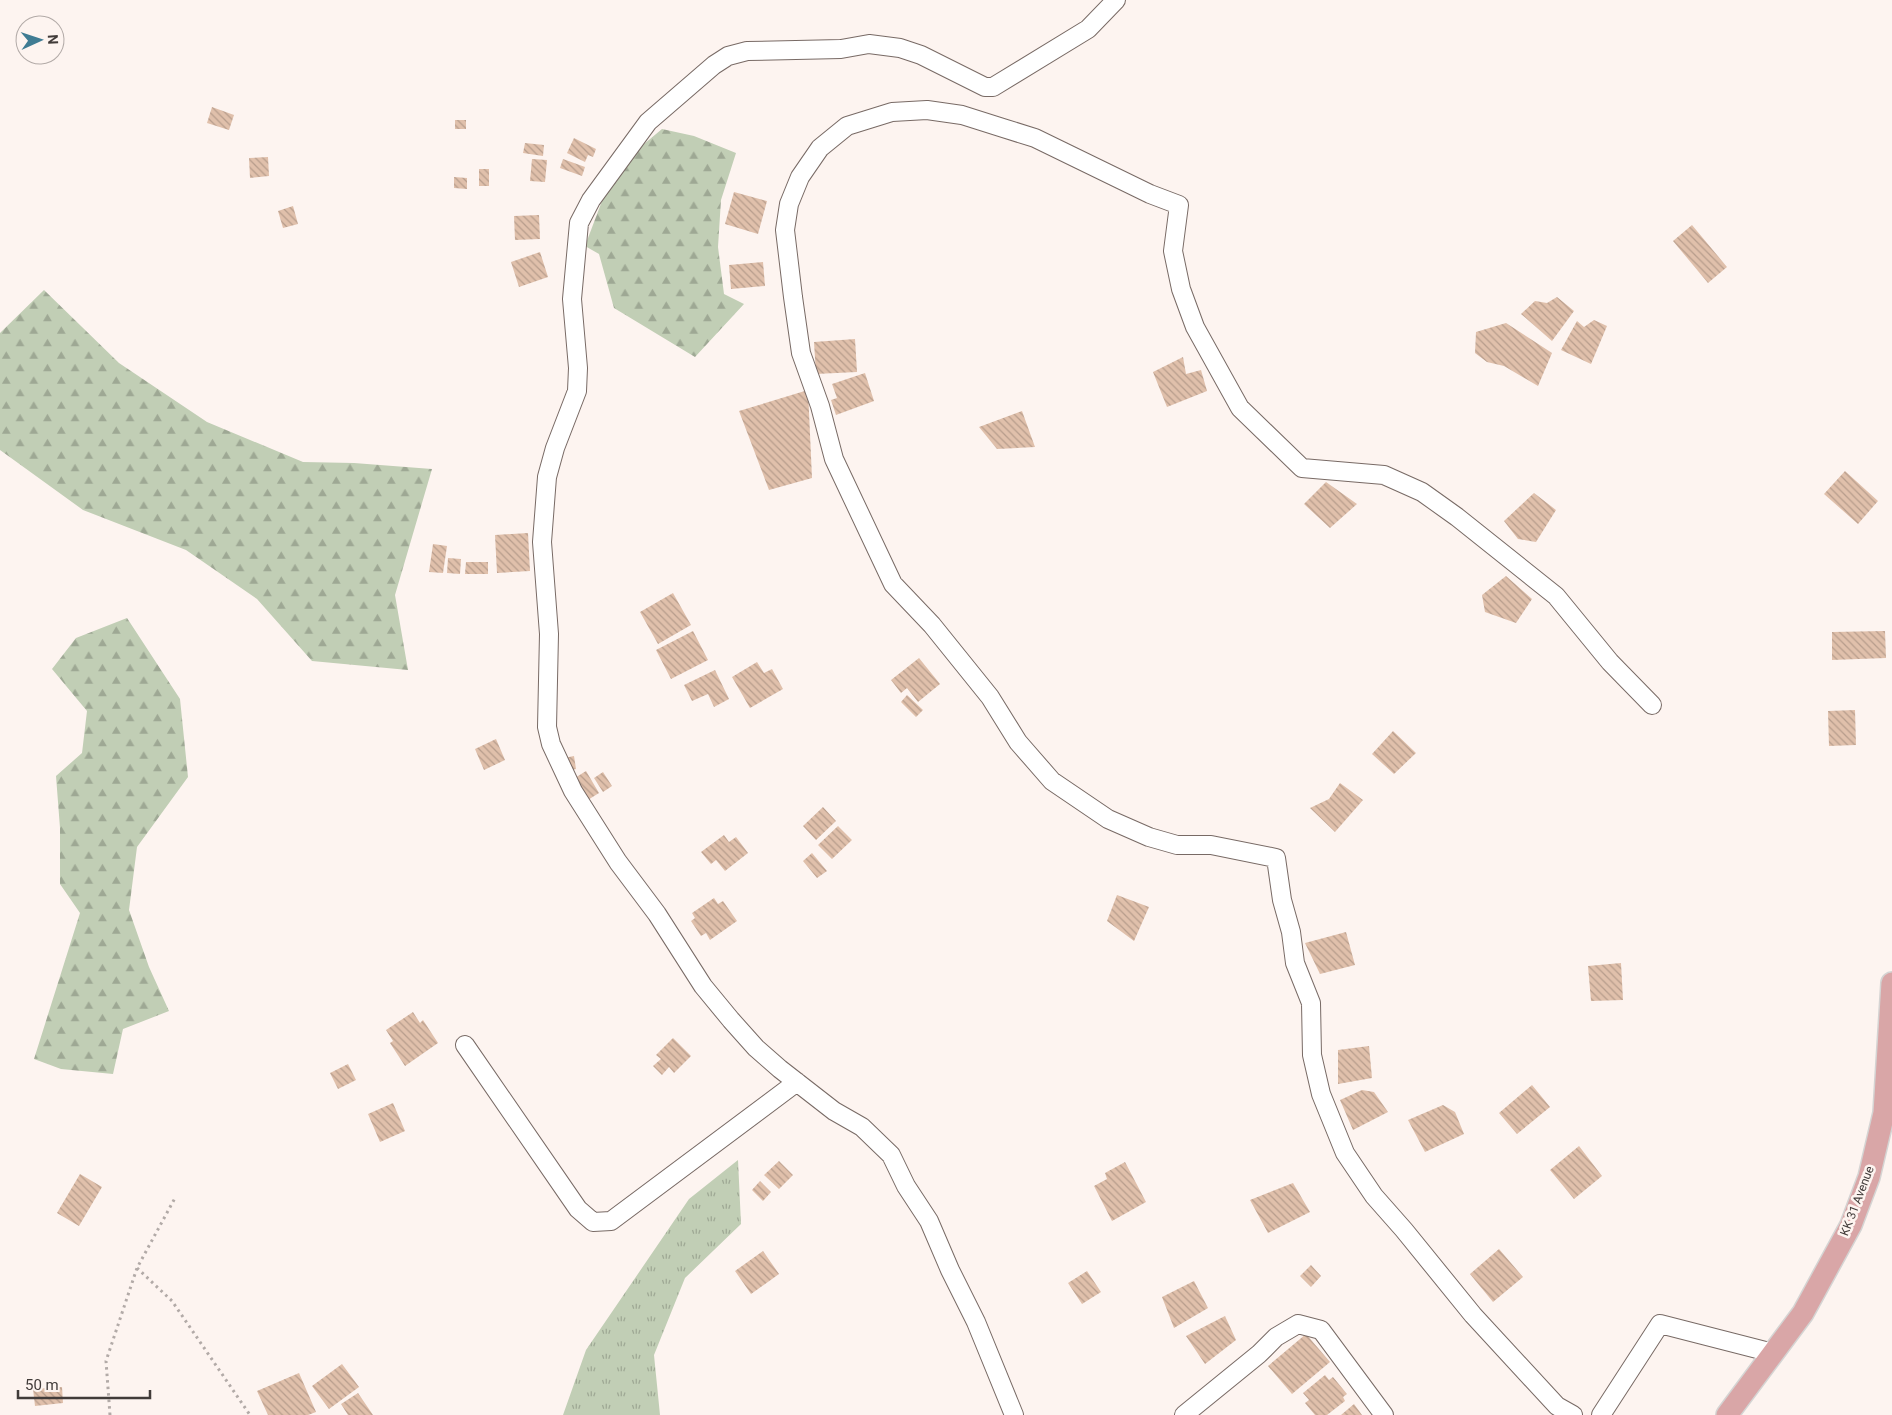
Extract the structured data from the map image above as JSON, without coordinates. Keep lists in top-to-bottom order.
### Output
{
  "streets": {
    "main road": ["KK 31 Avenue"]
  },
  "scale_bar": "50 m",
  "north": "right"
}
